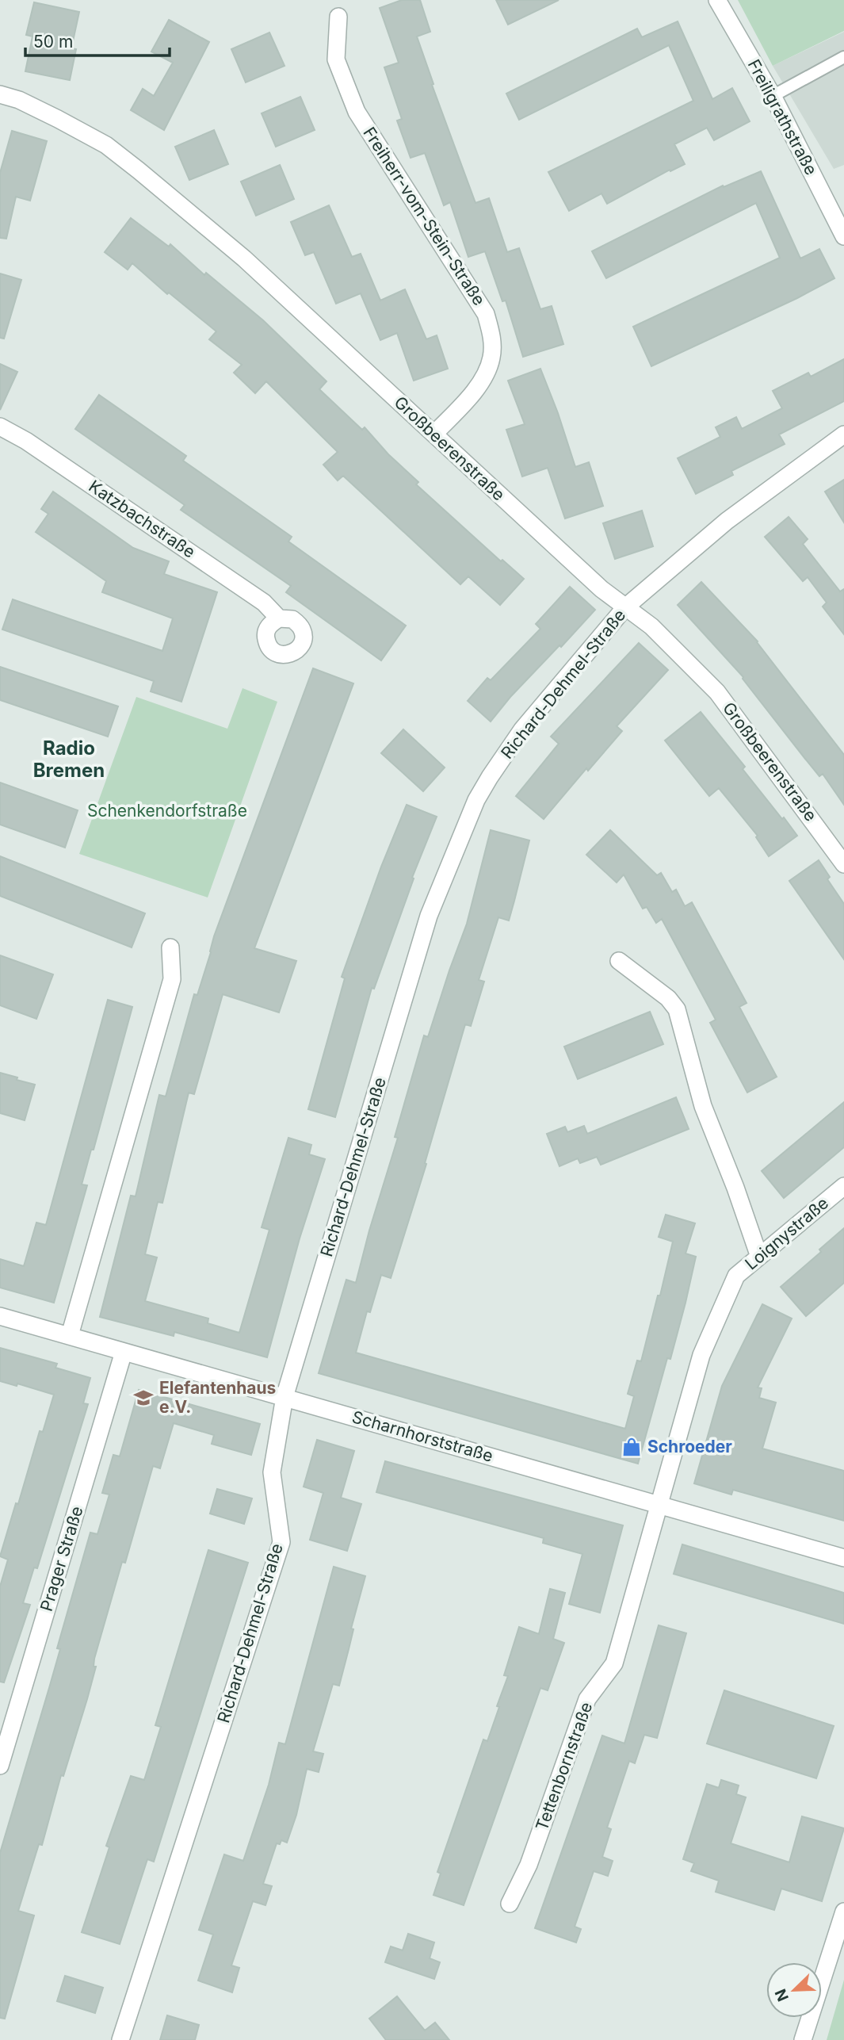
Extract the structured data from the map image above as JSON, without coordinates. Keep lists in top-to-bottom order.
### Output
{
  "streets": {
    "street": [
      "Freiligrathstraße",
      "Freiherr-vom-Stein-Straße",
      "Großbeerenstraße",
      "Katzbachstraße",
      "Richard-Dehmel-Straße",
      "Loignystraße",
      "Scharnhorststraße",
      "Prager Straße",
      "Tettenbornstraße"
    ]
  },
  "crossings": [
    ["Freiherr-vom-Stein-Straße", "Großbeerenstraße"],
    ["Großbeerenstraße", "Richard-Dehmel-Straße"],
    ["Richard-Dehmel-Straße", "Scharnhorststraße"],
    ["Loignystraße", "Scharnhorststraße"],
    ["Loignystraße", "Tettenbornstraße"],
    ["Scharnhorststraße", "Prager Straße"],
    ["Scharnhorststraße", "Tettenbornstraße"]
  ],
  "districts": ["Radio Bremen"],
  "parks": ["Schenkendorfstraße"],
  "places": {
    "school or university": ["Elefantenhaus e.V."],
    "shop": ["Schroeder"]
  },
  "scale_bar": "50 m",
  "north": "bottom left"
}
